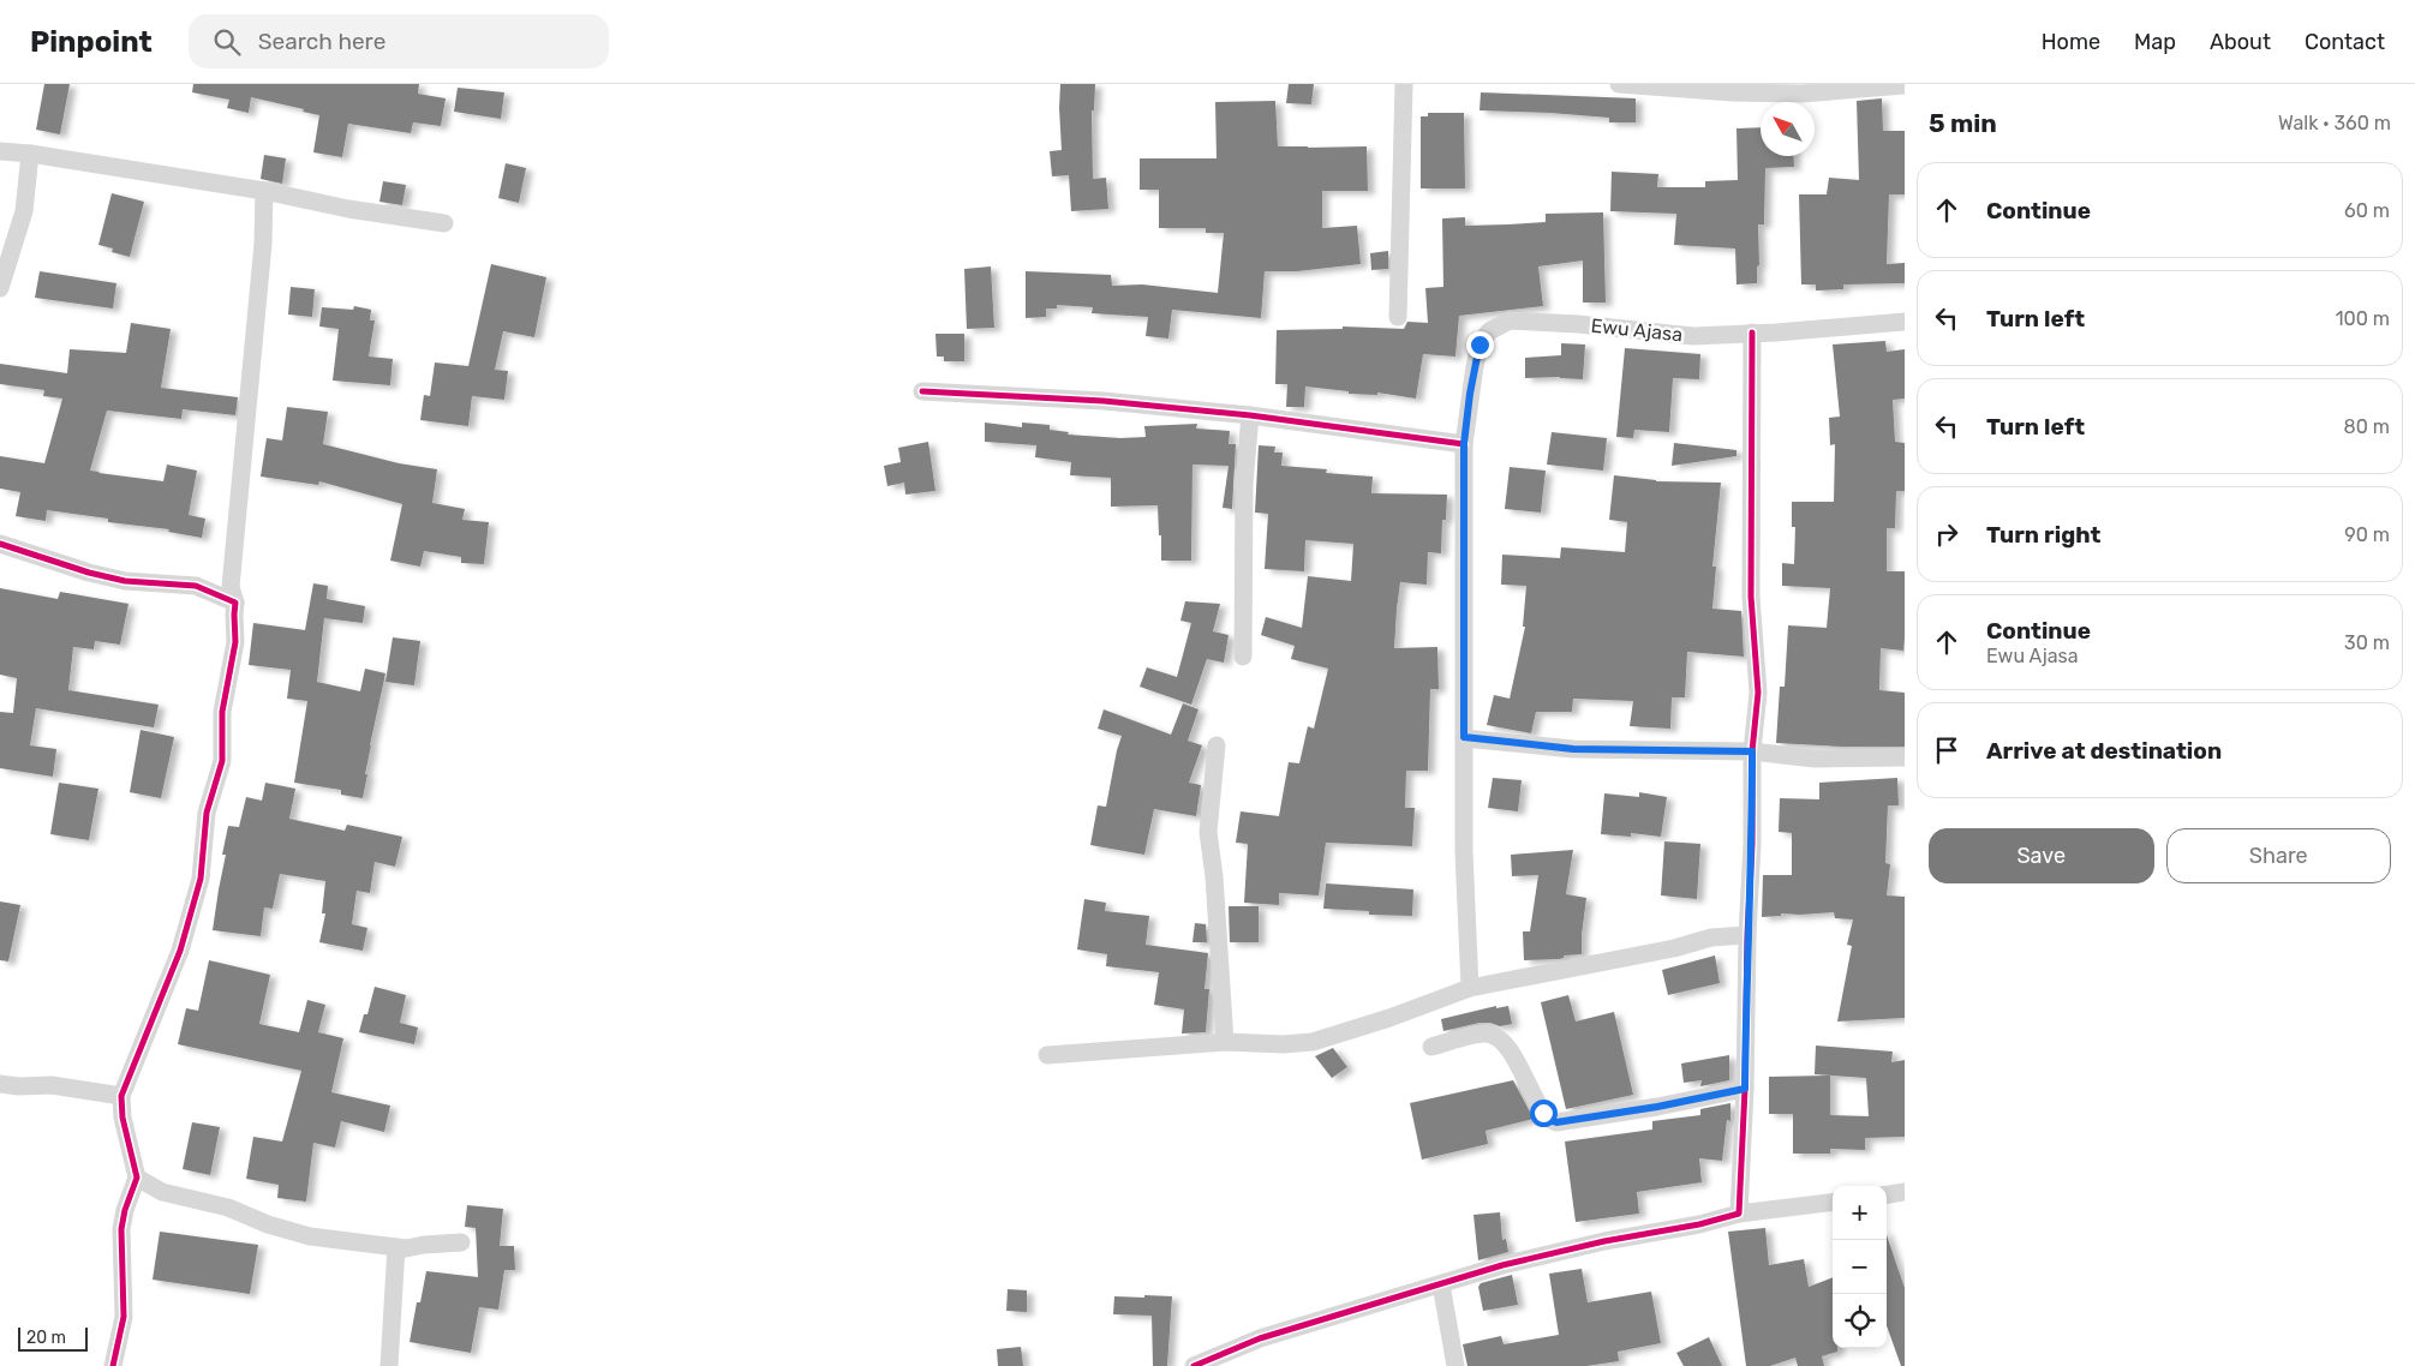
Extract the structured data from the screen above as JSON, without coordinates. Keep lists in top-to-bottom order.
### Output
{
  "streets": {
    "street": ["Ewu Ajasa"]
  },
  "scale_bar": "20 m",
  "north": "top left",
  "page": {
    "header": "Pinpoint",
    "search": "Search here",
    "nav": [
      "Home",
      "Map",
      "About",
      "Contact"
    ],
    "heading": ["5 min", "Walk · 360 m"],
    "list": [
      ["Continue", "60 m"],
      ["Turn left", "100 m"],
      ["Turn left", "80 m"],
      ["Turn right", "90 m"],
      ["Continue", "Ewu Ajasa", "30 m"],
      "Arrive at destination"
    ],
    "buttons": ["Save", "Share"],
    "map_buttons": ["+", "−"],
    "scale": "20 m"
  }
}
